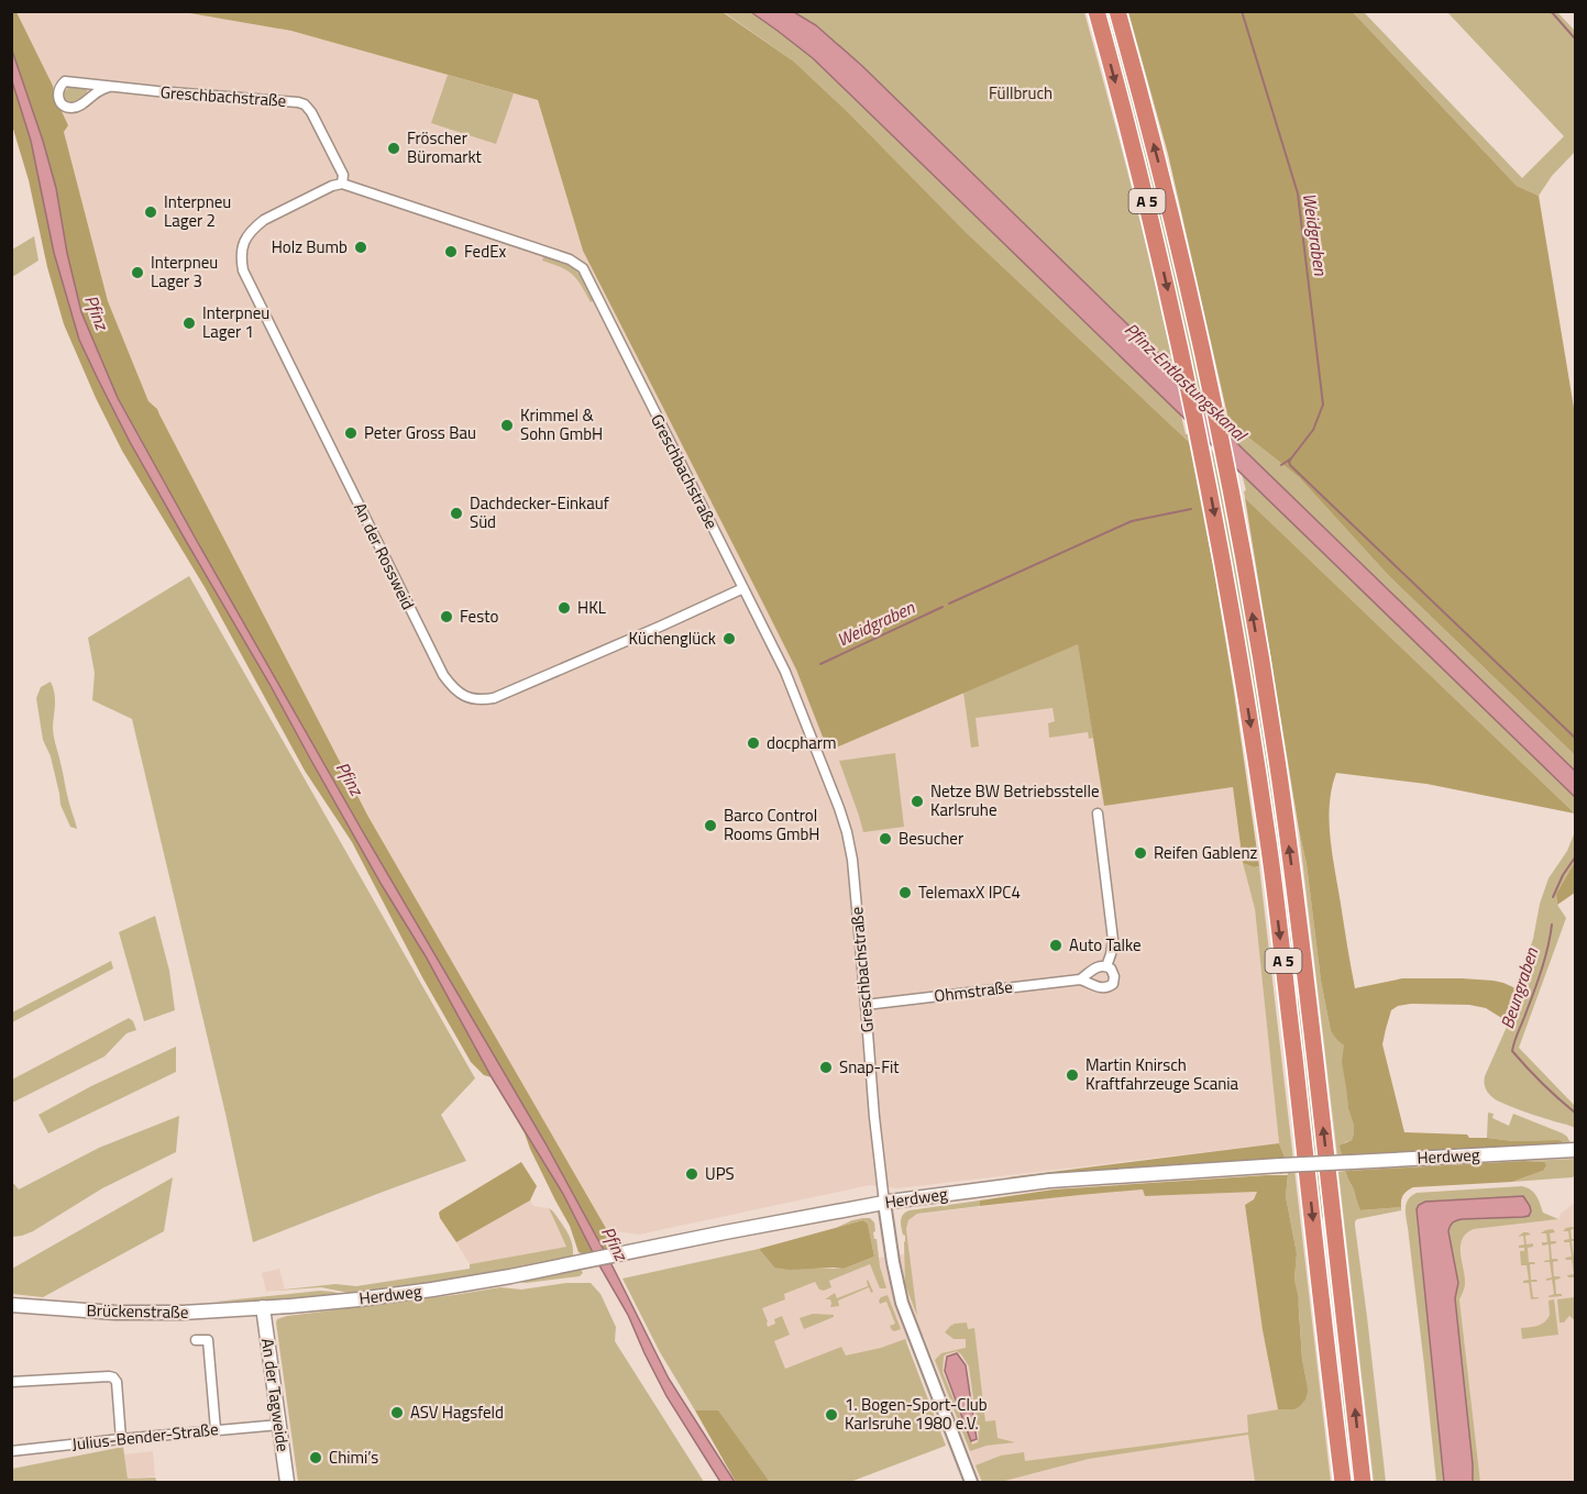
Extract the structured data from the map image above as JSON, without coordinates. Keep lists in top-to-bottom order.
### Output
{
  "streets": {
    "highway": ["A 5"],
    "main road": ["Herdweg", "Brückenstraße", "An der Tagweide"],
    "street": [
      "Greschbachstraße",
      "An der Rossweid",
      "Ohmstraße",
      "Julius-Bender-Straße"
    ]
  },
  "crossings": [
    ["Greschbachstraße", "An der Rossweid"],
    ["Greschbachstraße", "Ohmstraße"],
    ["Greschbachstraße", "Herdweg"],
    ["Herdweg", "Brückenstraße"],
    ["Herdweg", "An der Tagweide"],
    ["Brückenstraße", "An der Tagweide"],
    ["An der Tagweide", "Julius-Bender-Straße"]
  ],
  "water": [
    "Weidgraben",
    "Pfinz",
    "Pfinz-Entlastungskanal",
    "Beungraben"
  ],
  "parks": ["Füllbruch"],
  "places": [
    "Fröscher Büromarkt",
    "Interpneu Lager 2",
    "Holz Bumb",
    "FedEx",
    "Interpneu Lager 3",
    "Interpneu Lager 1",
    "Krimmel & Sohn GmbH",
    "Peter Gross Bau",
    "Dachdecker-Einkauf Süd",
    "HKL",
    "Festo",
    "Küchenglück",
    "docpharm",
    "Netze BW Betriebsstelle Karlsruhe",
    "Barco Control Rooms GmbH",
    "Besucher",
    "Reifen Gablenz",
    "TelemaxX IPC4",
    "Auto Talke",
    "Snap-Fit",
    "Martin Knirsch Kraftfahrzeuge Scania",
    "UPS",
    "ASV Hagsfeld",
    "1. Bogen-Sport-Club Karlsruhe 1980 e.V.",
    "Chimi’s"
  ]
}
